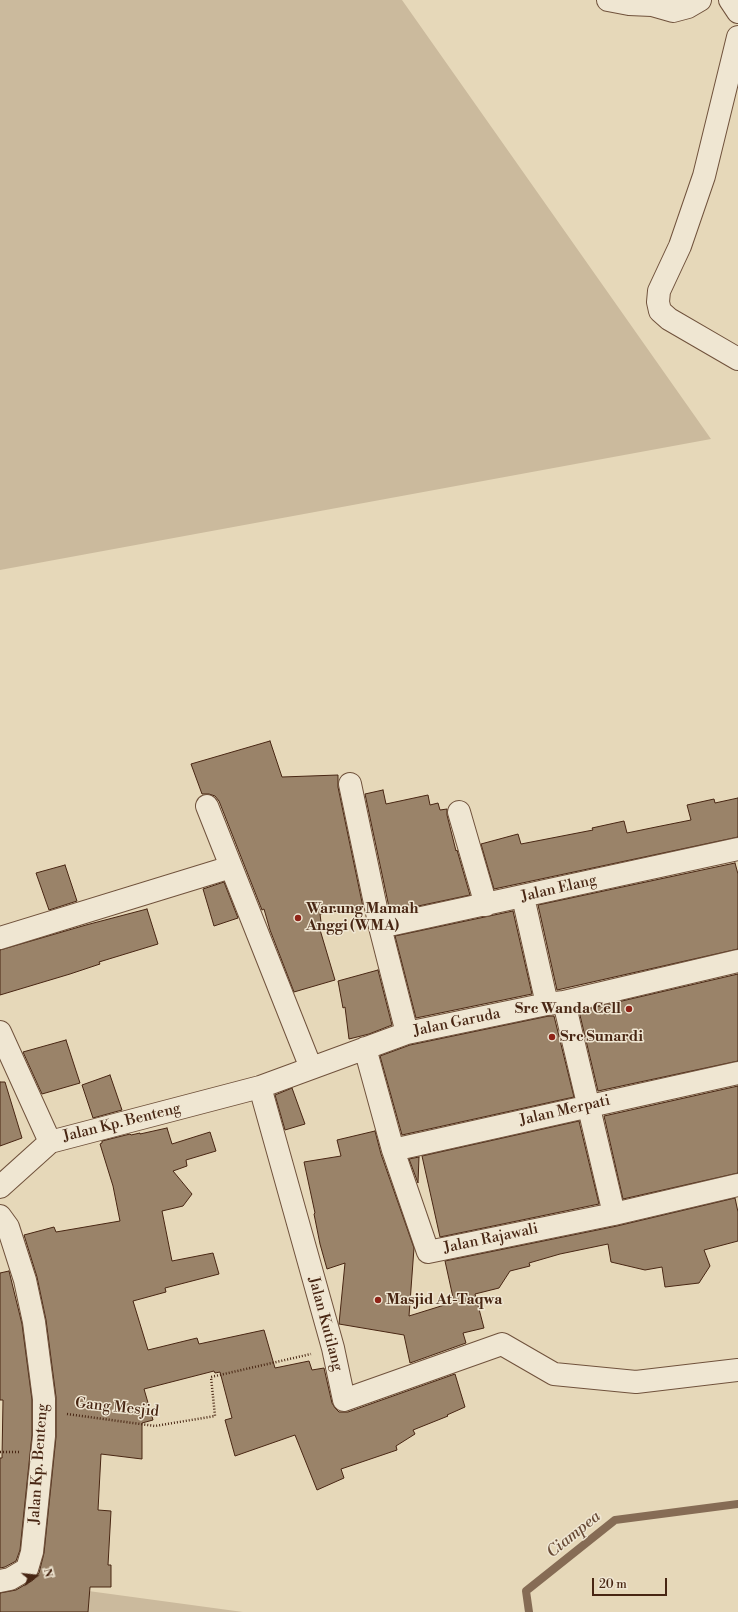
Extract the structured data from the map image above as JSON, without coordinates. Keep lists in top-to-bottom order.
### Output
{
  "streets": {
    "street": [
      "Jalan Elang",
      "Jalan Garuda",
      "Jalan Merpati",
      "Jalan Kp. Benteng",
      "Jalan Rajawali",
      "Jalan Kutilang"
    ],
    "path": ["Gang Mesjid"]
  },
  "crossings": [
    ["Jalan Garuda", "Jalan Kp. Benteng"],
    ["Jalan Garuda", "Jalan Rajawali"],
    ["Jalan Merpati", "Jalan Rajawali"],
    ["Jalan Kp. Benteng", "Jalan Kutilang"],
    ["Jalan Kp. Benteng", "Gang Mesjid"],
    ["Jalan Kutilang", "Gang Mesjid"]
  ],
  "water": ["Ciampea"],
  "places": [
    "Warung Mamah Anggi (WMA)",
    "Src Wanda Cell",
    "Src Sunardi",
    "Masjid At-Taqwa"
  ],
  "scale_bar": "20 m",
  "north": "right"
}
